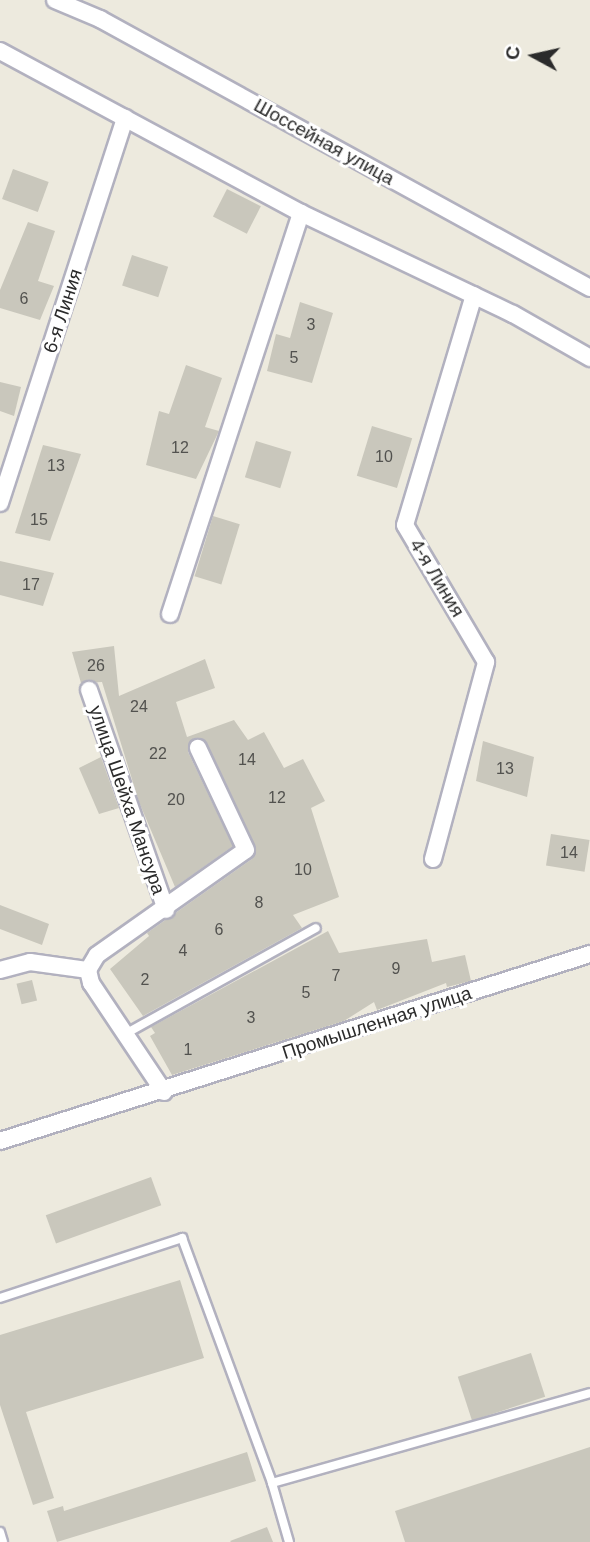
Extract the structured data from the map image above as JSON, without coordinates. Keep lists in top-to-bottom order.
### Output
{
  "streets": {
    "street": [
      "Шоссейная улица",
      "6-я Линия",
      "4-я Линия",
      "улица Шейха Мансура",
      "Промышленная улица"
    ]
  },
  "house_numbers": [
    "6",
    "3",
    "5",
    "12",
    "10",
    "13",
    "15",
    "17",
    "26",
    "24",
    "22",
    "14",
    "13",
    "12",
    "20",
    "14",
    "10",
    "8",
    "6",
    "4",
    "9",
    "7",
    "2",
    "5",
    "3",
    "1"
  ],
  "north": "left"
}
